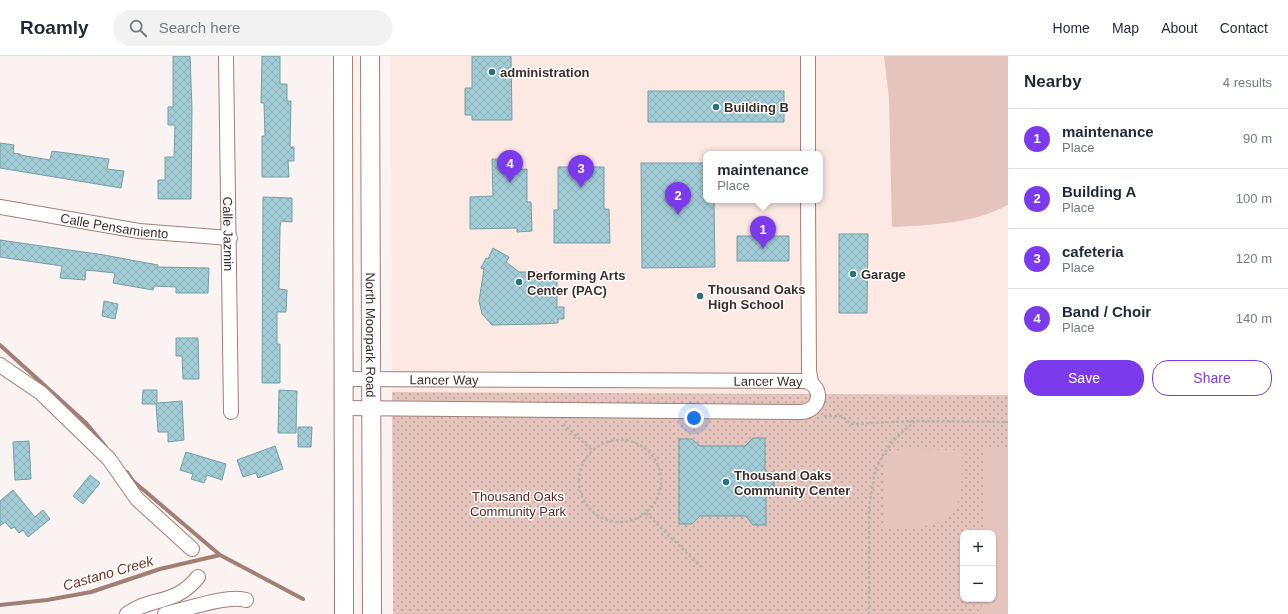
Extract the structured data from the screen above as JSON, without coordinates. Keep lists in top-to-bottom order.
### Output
{
  "streets": {
    "main road": ["North Moorpark Road"],
    "street": ["Calle Pensamiento", "Calle Jazmin", "Lancer Way"]
  },
  "crossings": [
    ["Calle Pensamiento", "Calle Jazmin"],
    ["North Moorpark Road", "Lancer Way"]
  ],
  "water": ["Castano Creek"],
  "parks": ["Thousand Oaks Community Park"],
  "places": [
    "administration",
    "Building B",
    "Garage",
    "Performing Arts Center (PAC)",
    "Thousand Oaks High School",
    "Thousand Oaks Community Center"
  ],
  "page": {
    "header": "Roamly",
    "search": "Search here",
    "nav": [
      "Home",
      "Map",
      "About",
      "Contact"
    ],
    "heading": ["Nearby", "4 results"],
    "list": [
      {
        "mark": "1",
        "name": "maintenance",
        "note": "Place",
        "value": "90 m"
      },
      {
        "mark": "2",
        "name": "Building A",
        "note": "Place",
        "value": "100 m"
      },
      {
        "mark": "3",
        "name": "cafeteria",
        "note": "Place",
        "value": "120 m"
      },
      {
        "mark": "4",
        "name": "Band / Choir",
        "note": "Place",
        "value": "140 m"
      }
    ],
    "pins": [
      "4",
      "3",
      "2",
      "1"
    ],
    "popup": ["maintenance", "Place"],
    "buttons": ["Save", "Share"],
    "map_buttons": ["+", "−"]
  }
}
